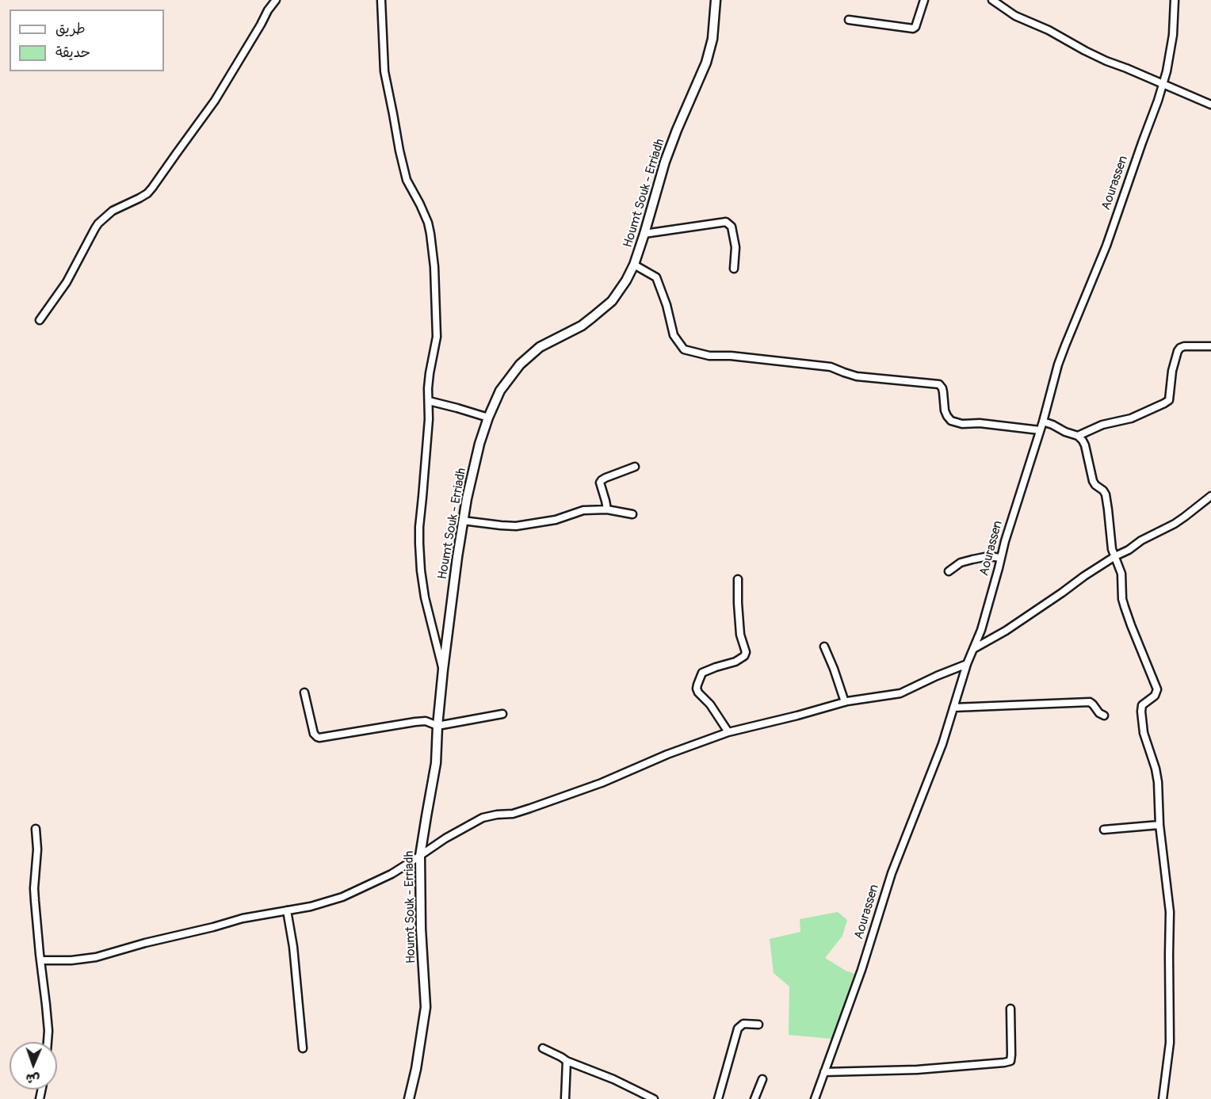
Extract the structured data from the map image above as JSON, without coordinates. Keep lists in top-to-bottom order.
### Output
{
  "streets": {
    "street": ["Aourassen", "Houmt Souk - Erriadh"]
  },
  "legend": ["طريق", "حديقة"],
  "north": "bottom"
}
